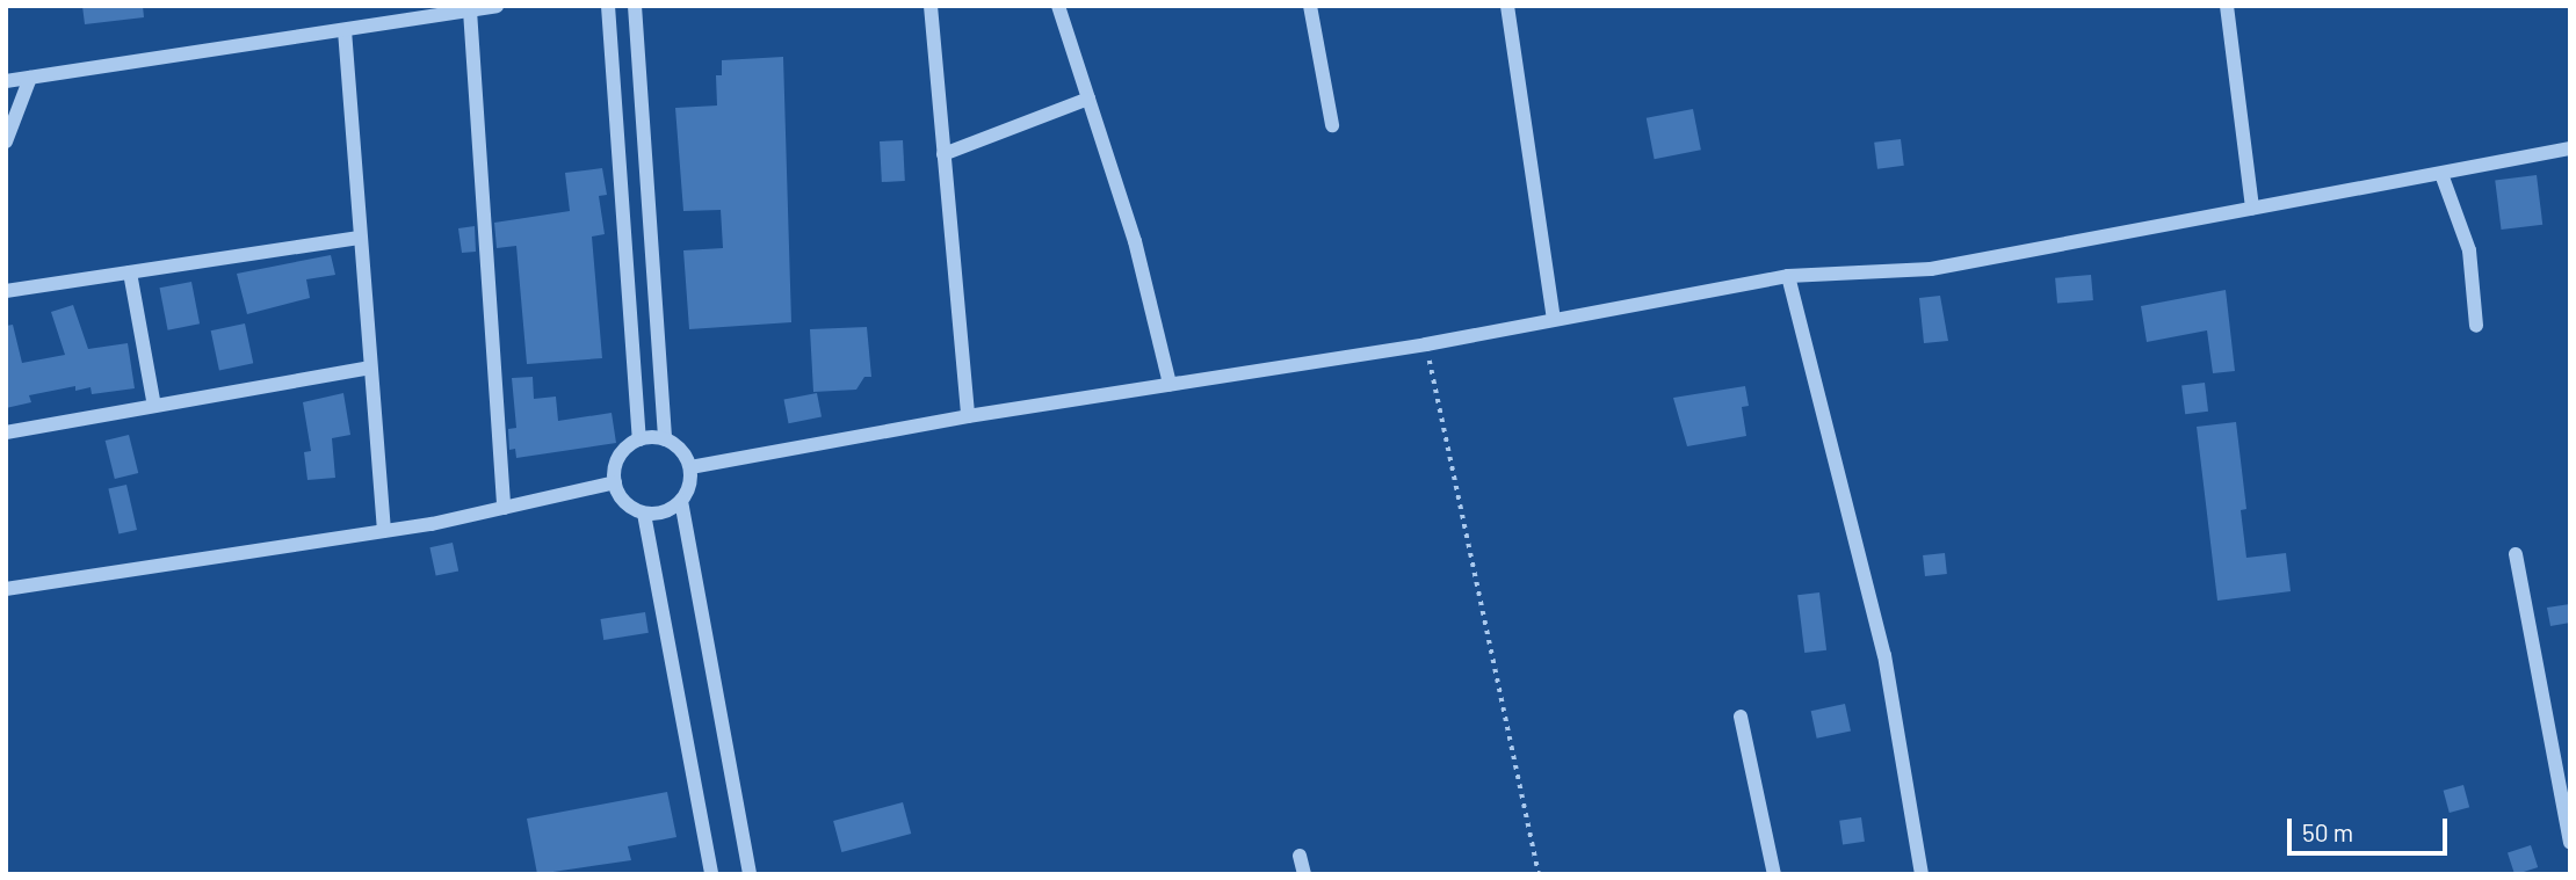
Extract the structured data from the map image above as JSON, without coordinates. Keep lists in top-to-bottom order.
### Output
{
  "scale_bar": "50 m"
}
